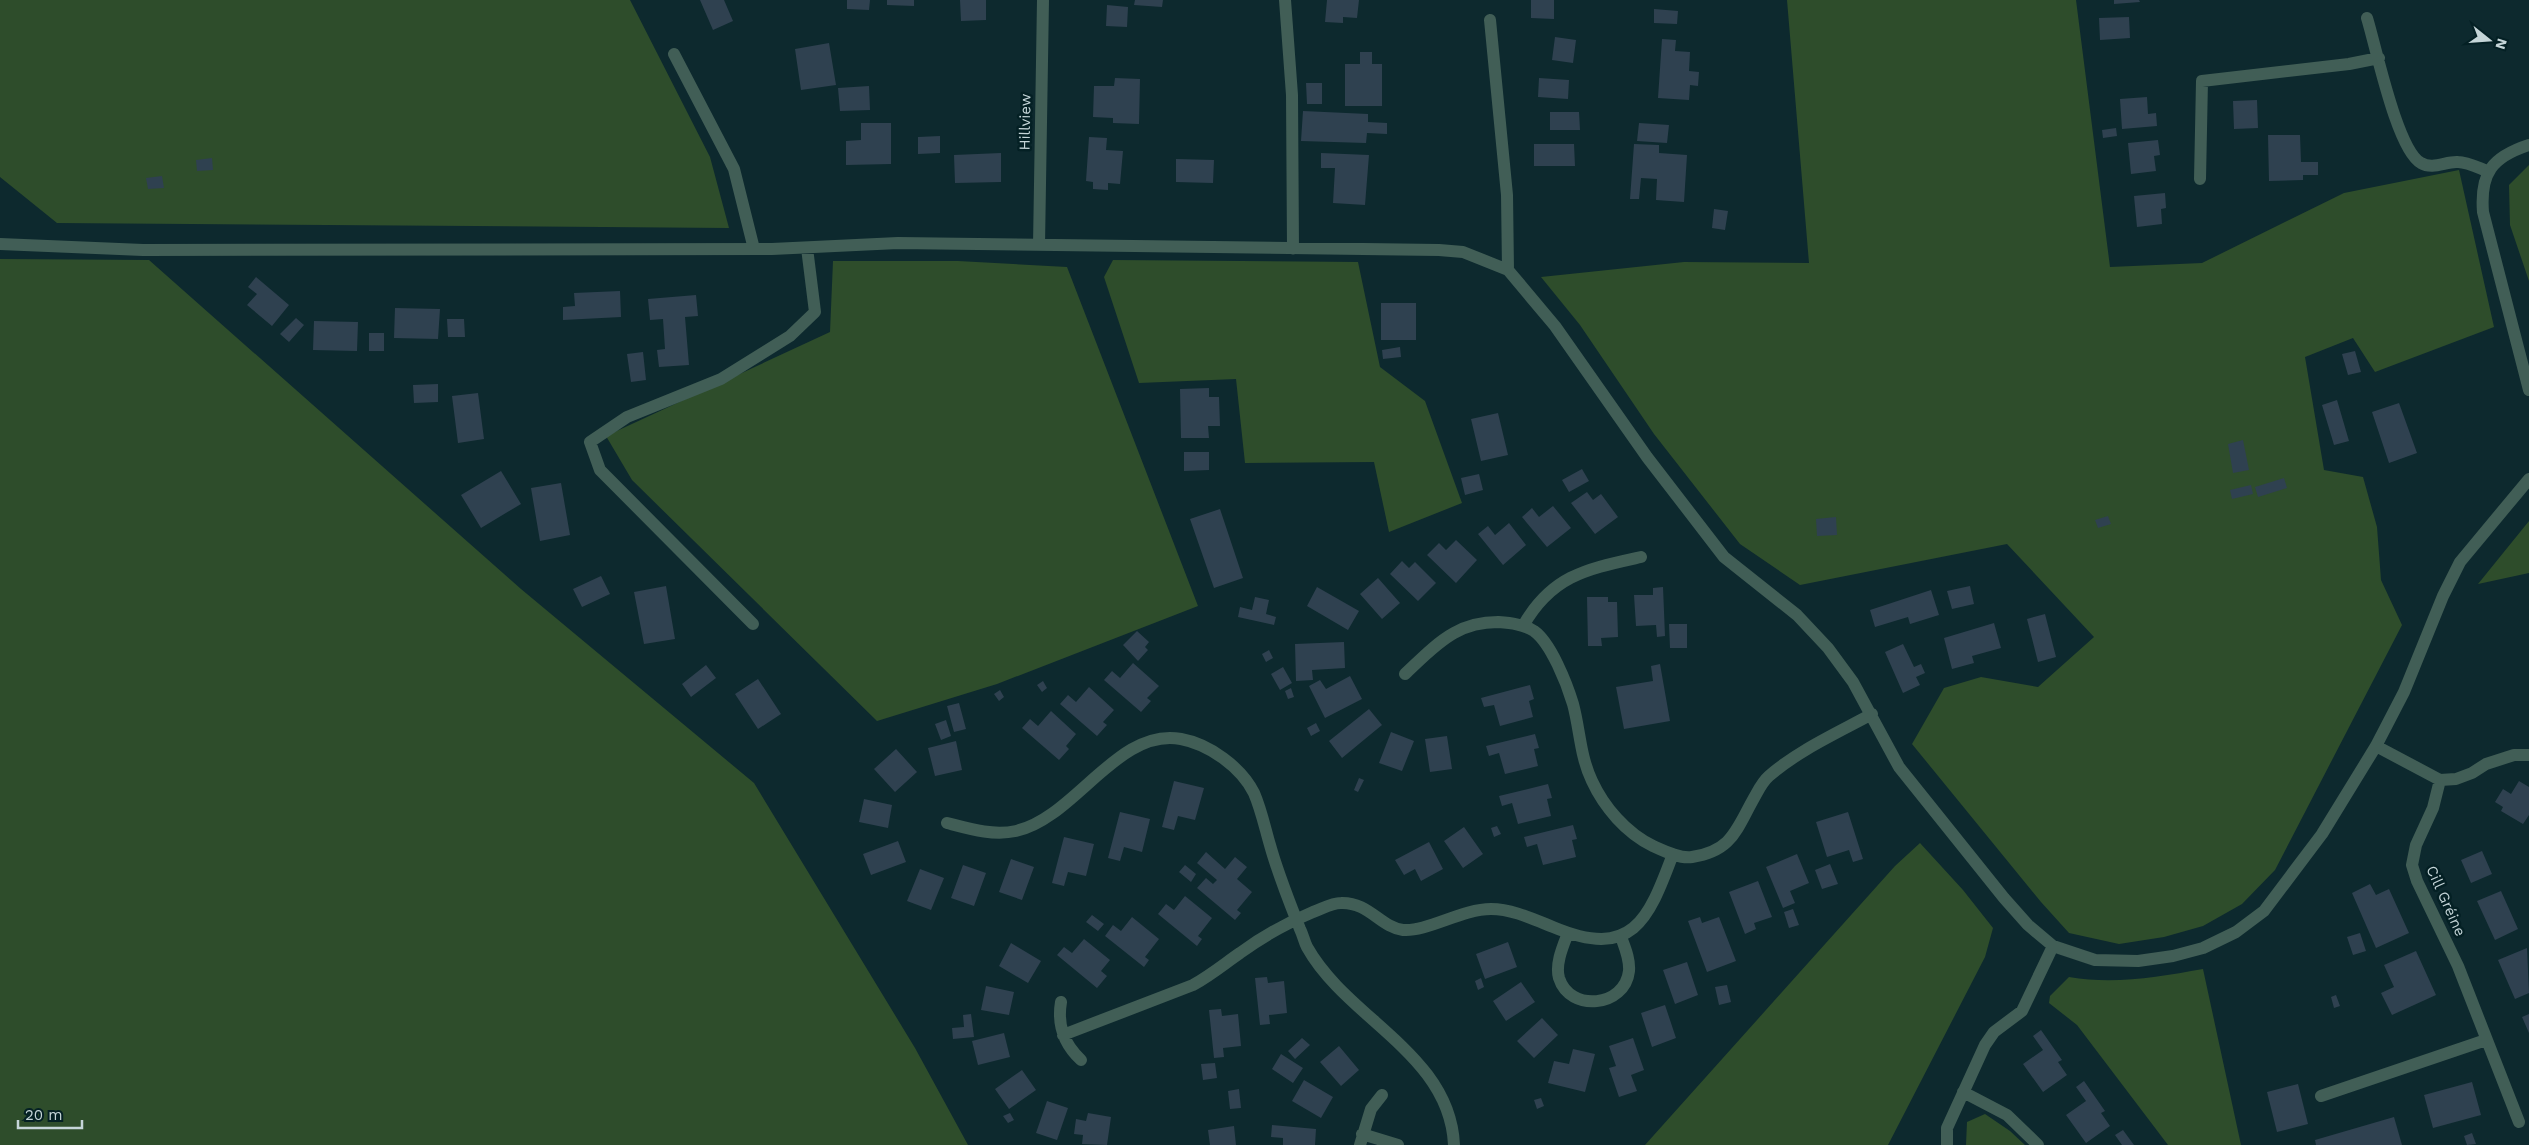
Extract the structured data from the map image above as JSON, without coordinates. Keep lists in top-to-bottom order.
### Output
{
  "streets": {
    "street": ["Hillview", "Cill Gréine"]
  },
  "scale_bar": "20 m",
  "north": "right"
}
